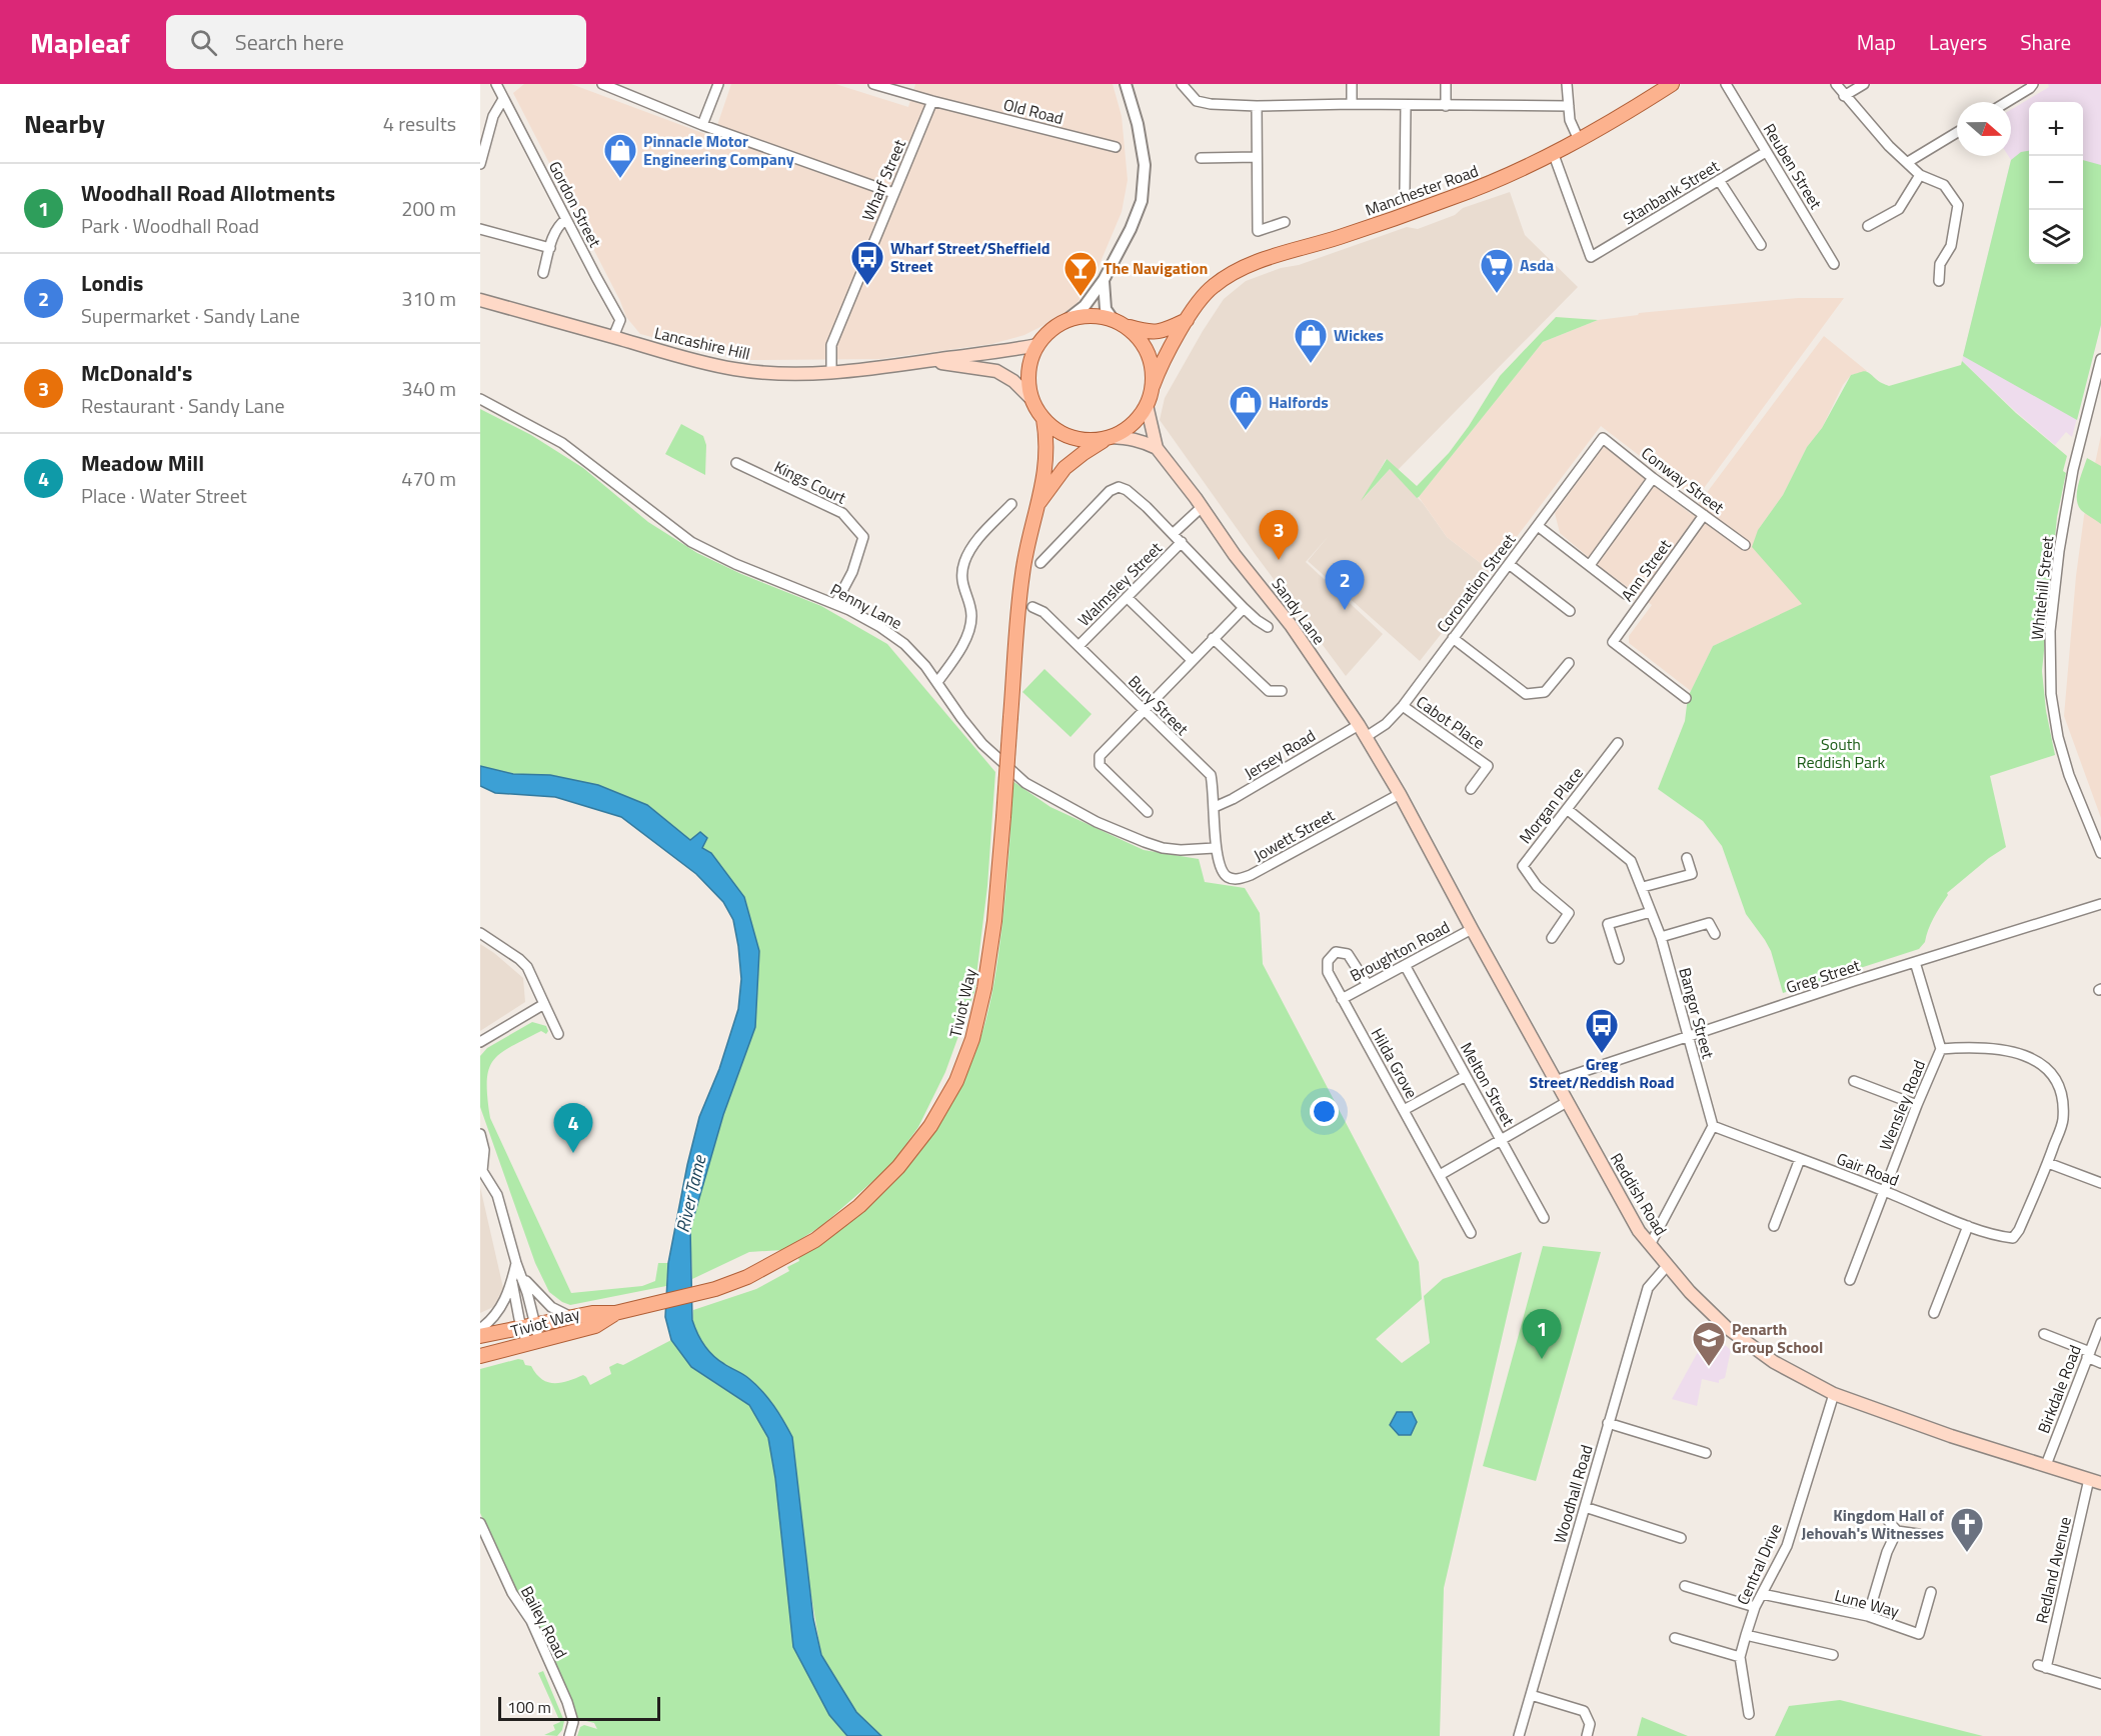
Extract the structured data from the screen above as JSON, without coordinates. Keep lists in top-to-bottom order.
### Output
{
  "streets": {
    "main road": [
      "Manchester Road",
      "Lancashire Hill",
      "Sandy Lane",
      "Tiviot Way",
      "Reddish Road"
    ],
    "street": [
      "Old Road",
      "Reuben Street",
      "Wharf Street",
      "Stanbank Street",
      "Gordon Street",
      "Conway Street",
      "Kings Court",
      "Ann Street",
      "Coronation Street",
      "Walmsley Street",
      "Whitehill Street",
      "Penny Lane",
      "Bury Street",
      "Cabot Place",
      "Jersey Road",
      "Morgan Place",
      "Jowett Street",
      "Broughton Road",
      "Greg Street",
      "Bangor Street",
      "Hilda Grove",
      "Melton Street",
      "Wensley Road",
      "Gair Road",
      "Birkdale Road",
      "Woodhall Road",
      "Central Drive",
      "Redland Avenue",
      "Lune Way",
      "Bailey Road"
    ]
  },
  "crossings": [
    ["Old Road", "Wharf Street"],
    ["Reuben Street", "Stanbank Street"],
    ["Wharf Street", "Lancashire Hill"],
    ["Manchester Road", "Stanbank Street"],
    ["Manchester Road", "Lancashire Hill"],
    ["Manchester Road", "Sandy Lane"],
    ["Manchester Road", "Tiviot Way"],
    ["Gordon Street", "Lancashire Hill"],
    ["Lancashire Hill", "Sandy Lane"],
    ["Lancashire Hill", "Tiviot Way"],
    ["Conway Street", "Ann Street"],
    ["Conway Street", "Coronation Street"],
    ["Kings Court", "Penny Lane"],
    ["Coronation Street", "Sandy Lane"],
    ["Coronation Street", "Cabot Place"],
    ["Coronation Street", "Reddish Road"],
    ["Walmsley Street", "Bury Street"],
    ["Penny Lane", "Bury Street"],
    ["Penny Lane", "Jowett Street"],
    ["Sandy Lane", "Jersey Road"],
    ["Sandy Lane", "Tiviot Way"],
    ["Sandy Lane", "Reddish Road"],
    ["Bury Street", "Jersey Road"],
    ["Bury Street", "Jowett Street"],
    ["Morgan Place", "Bangor Street"],
    ["Jowett Street", "Reddish Road"],
    ["Broughton Road", "Hilda Grove"],
    ["Broughton Road", "Melton Street"],
    ["Broughton Road", "Reddish Road"],
    ["Greg Street", "Bangor Street"],
    ["Greg Street", "Wensley Road"],
    ["Greg Street", "Reddish Road"],
    ["Bangor Street", "Gair Road"],
    ["Wensley Road", "Gair Road"],
    ["Reddish Road", "Birkdale Road"],
    ["Reddish Road", "Woodhall Road"],
    ["Reddish Road", "Central Drive"],
    ["Reddish Road", "Redland Avenue"],
    ["Central Drive", "Lune Way"]
  ],
  "water": ["River Tame"],
  "parks": ["South Reddish Park"],
  "places": {
    "shop": ["Pinnacle Motor Engineering Company", "Wickes", "Halfords"],
    "bus stop": ["Wharf Street/Sheffield Street", "Greg Street/Reddish Road"],
    "supermarket": ["Asda"],
    "bar": ["The Navigation"],
    "school or university": ["Penarth Group School"],
    "church": ["Kingdom Hall of Jehovah's Witnesses"]
  },
  "scale_bar": "100 m",
  "north": "right",
  "page": {
    "header": "Mapleaf",
    "search": "Search here",
    "nav": ["Map", "Layers", "Share"],
    "heading": ["Nearby", "4 results"],
    "map_buttons": ["+", "−"],
    "list": [
      {
        "mark": "1",
        "name": "Woodhall Road Allotments",
        "note": "Park · Woodhall Road",
        "value": "200 m"
      },
      {
        "mark": "2",
        "name": "Londis",
        "note": "Supermarket · Sandy Lane",
        "value": "310 m"
      },
      {
        "mark": "3",
        "name": "McDonald's",
        "note": "Restaurant · Sandy Lane",
        "value": "340 m"
      },
      {
        "mark": "4",
        "name": "Meadow Mill",
        "note": "Place · Water Street",
        "value": "470 m"
      }
    ],
    "pins": [
      "3",
      "2",
      "4",
      "1"
    ],
    "scale": "100 m"
  }
}
